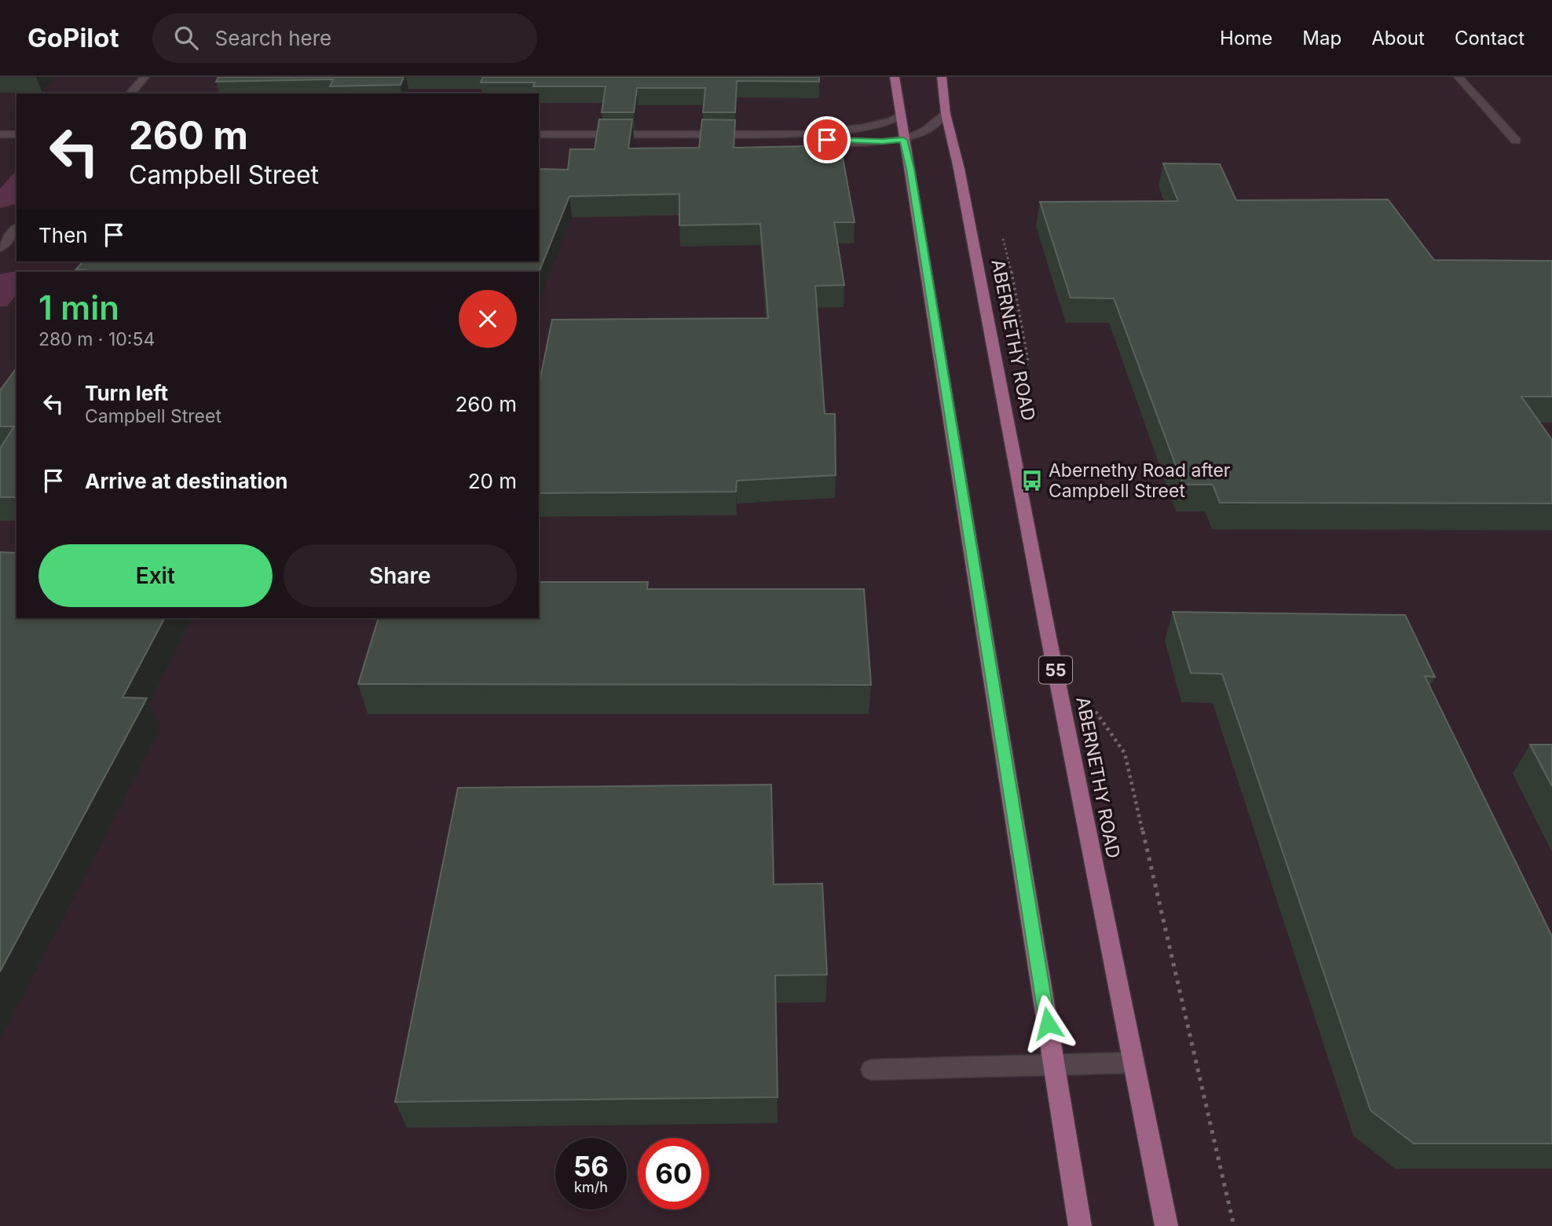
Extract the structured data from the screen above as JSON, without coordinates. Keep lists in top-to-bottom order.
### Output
{
  "streets": {
    "main road": ["ABERNETHY ROAD", "55"]
  },
  "places": {
    "bus stop": ["Abernethy Road after Campbell Street"]
  },
  "page": {
    "header": "GoPilot",
    "search": "Search here",
    "nav": [
      "Home",
      "Map",
      "About",
      "Contact"
    ],
    "turn": ["260 m", "Campbell Street"],
    "then": "Then",
    "heading": ["1 min", "280 m · 10:54"],
    "list": [
      {
        "name": "Turn left",
        "note": "Campbell Street",
        "value": "260 m"
      },
      {
        "name": "Arrive at destination",
        "value": "20 m"
      }
    ],
    "buttons": ["Exit", "Share"],
    "speed": "56 km/h",
    "limit": "60"
  }
}
